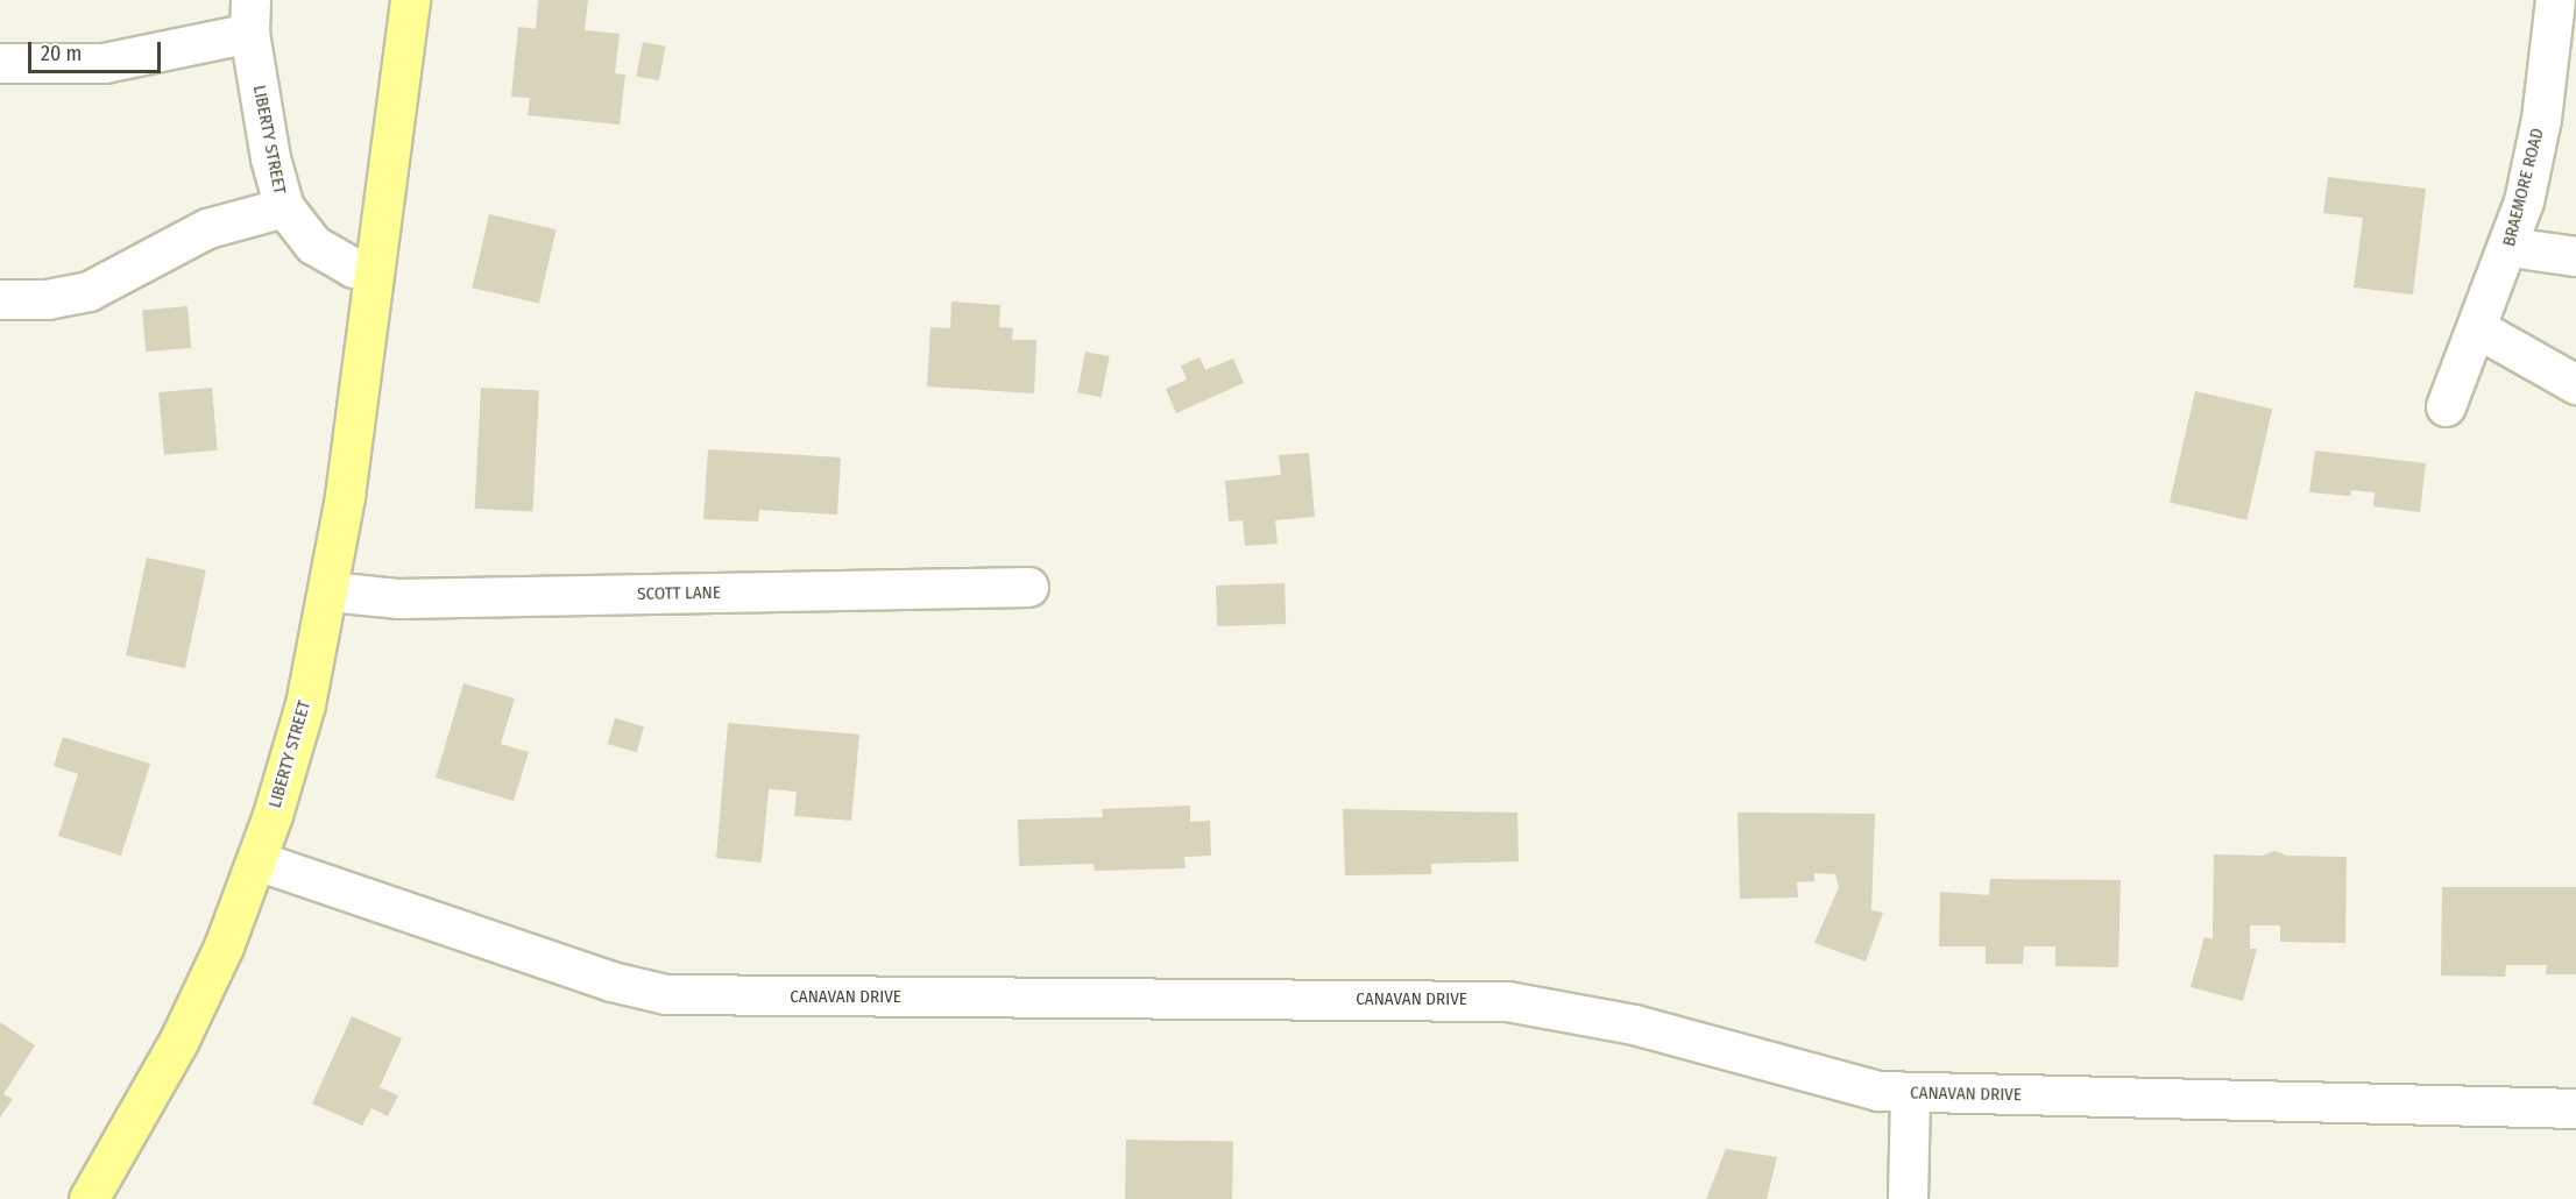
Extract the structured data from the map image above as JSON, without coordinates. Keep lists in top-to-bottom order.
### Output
{
  "streets": {
    "main road": ["LIBERTY STREET"],
    "street": ["BRAEMORE ROAD", "SCOTT LANE", "CANAVAN DRIVE"]
  },
  "crossings": [
    ["LIBERTY STREET", "SCOTT LANE"],
    ["LIBERTY STREET", "CANAVAN DRIVE"]
  ],
  "scale_bar": "20 m"
}
